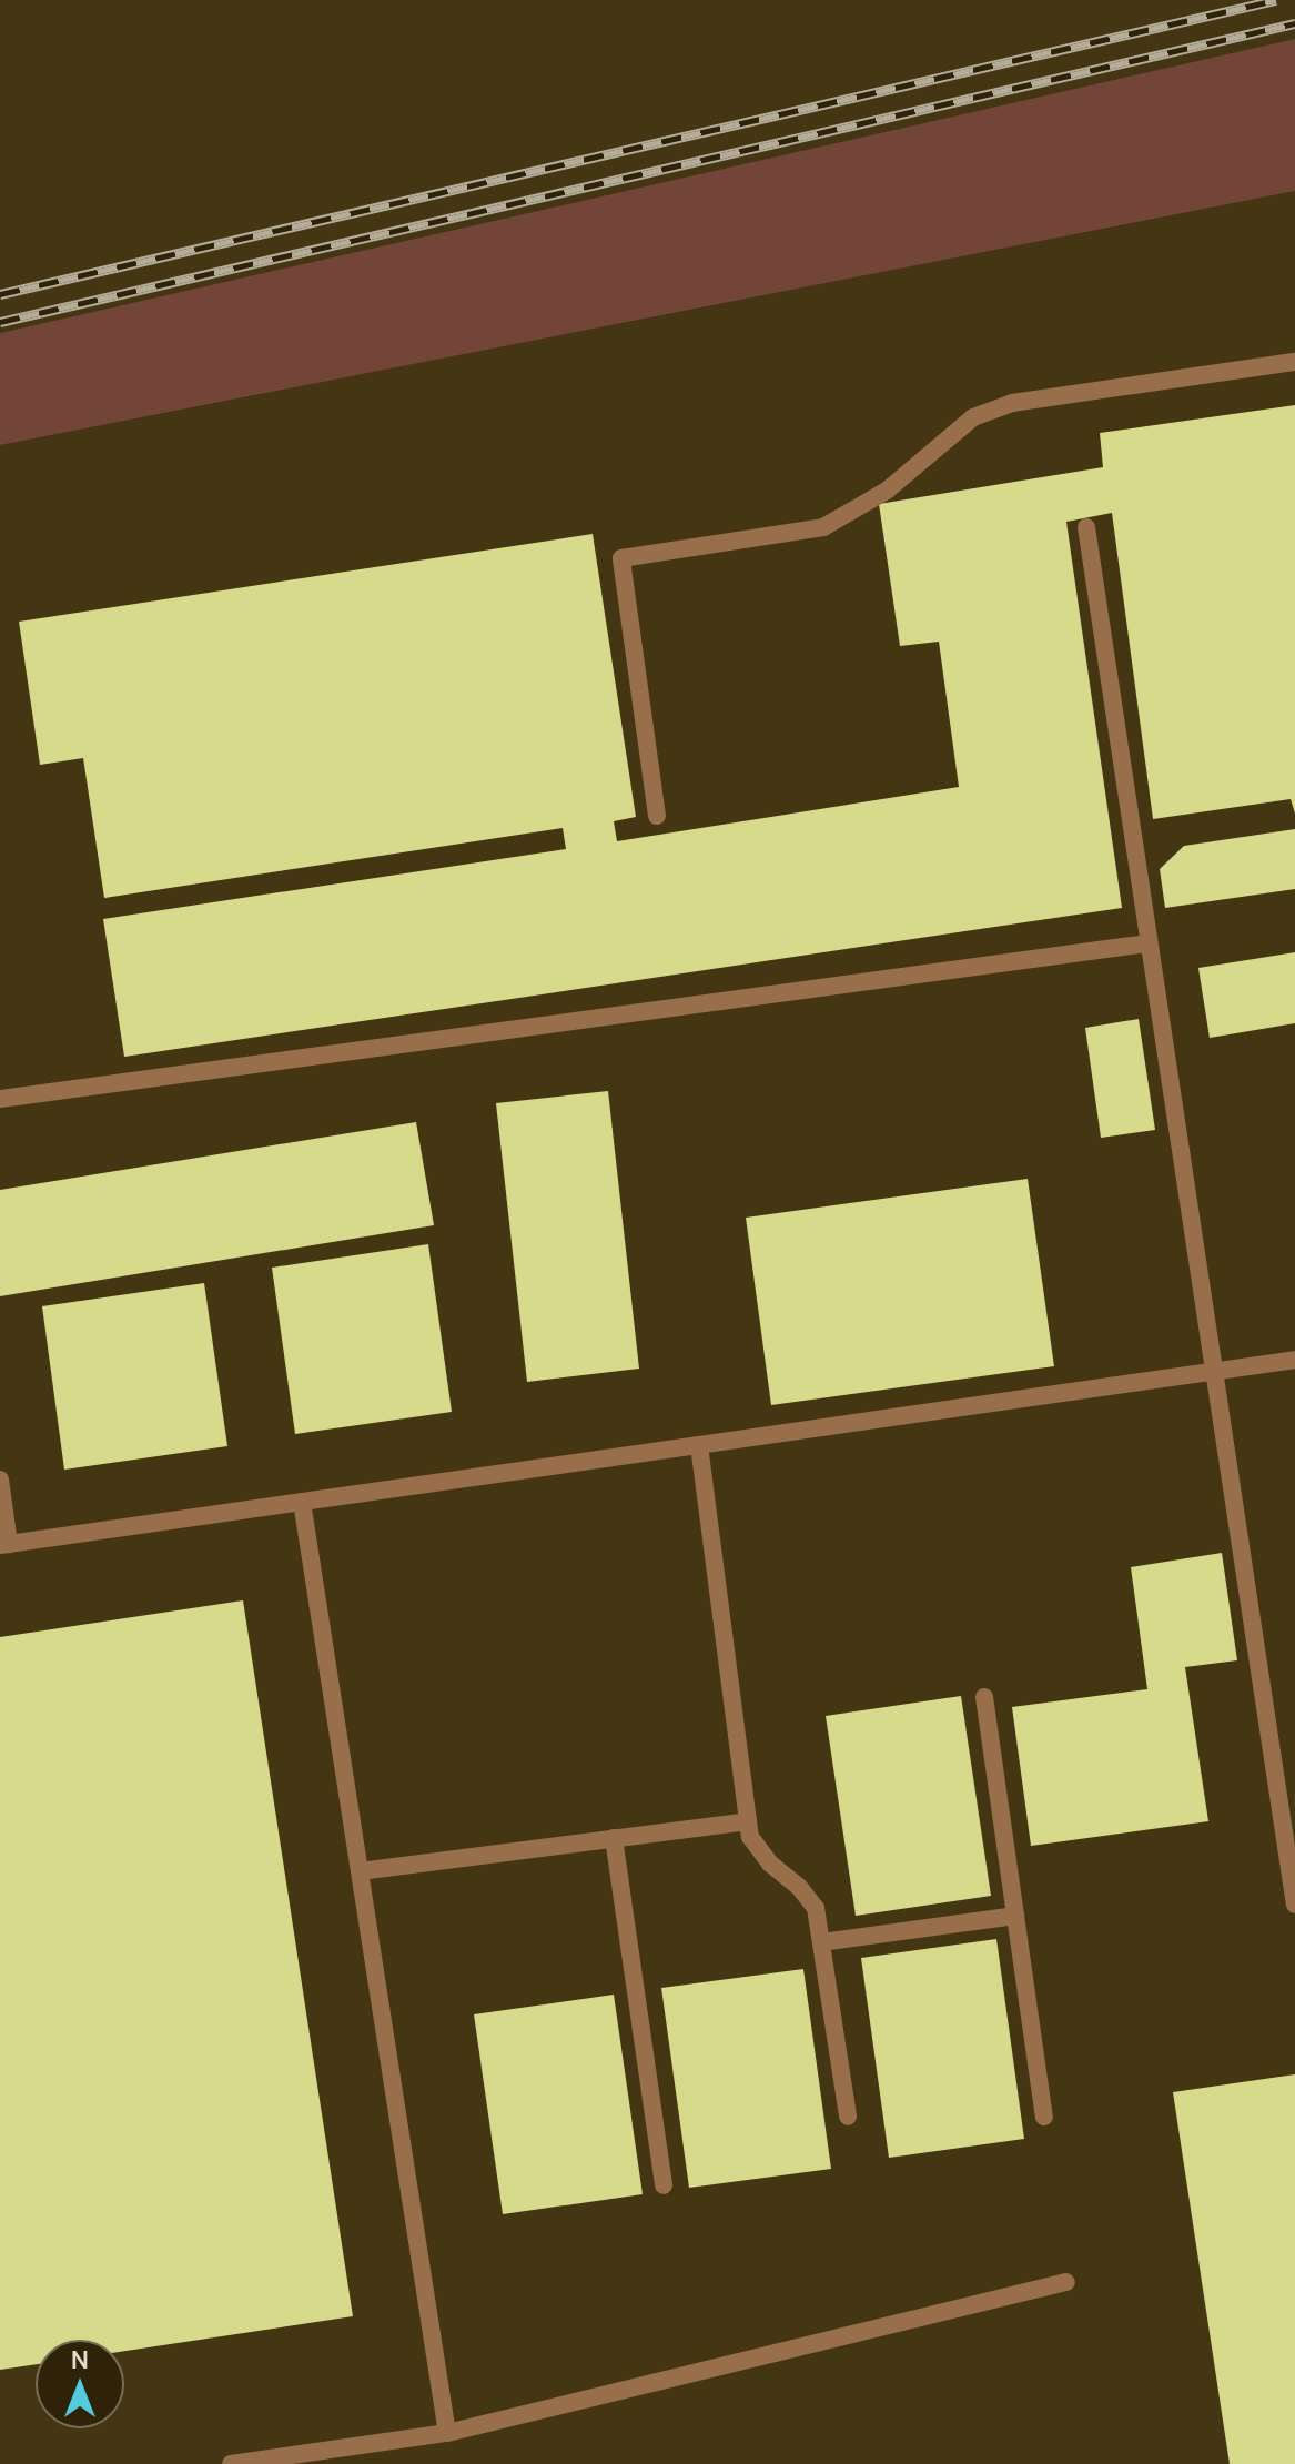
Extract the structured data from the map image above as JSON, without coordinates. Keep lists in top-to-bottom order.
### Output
{
  "north": "top"
}
